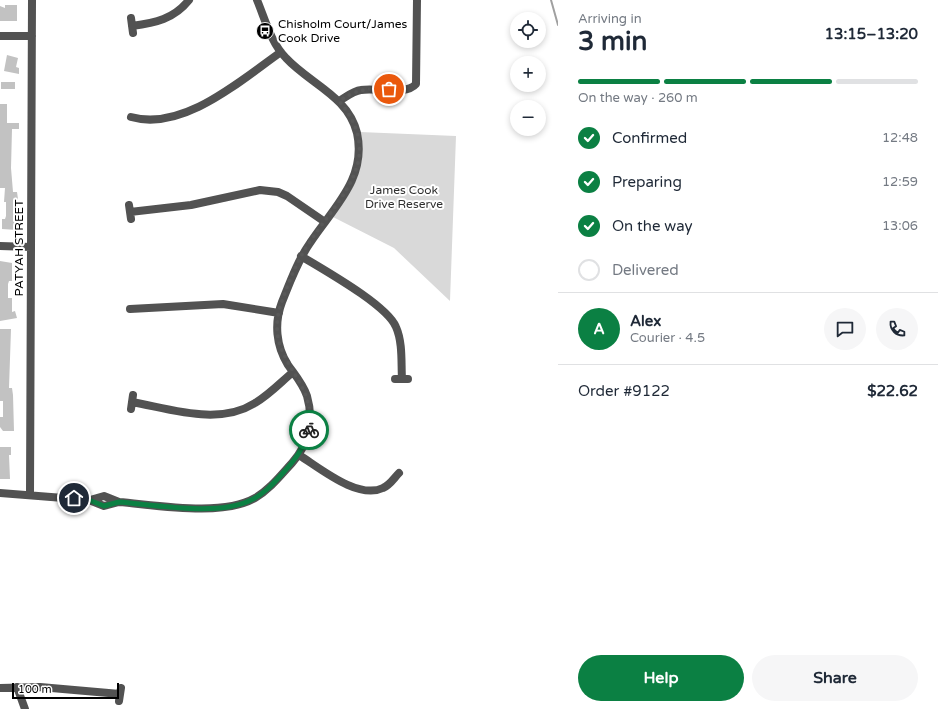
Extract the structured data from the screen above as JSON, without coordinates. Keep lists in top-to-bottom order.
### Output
{
  "streets": {
    "street": ["PATYAH STREET"]
  },
  "parks": ["James Cook Drive Reserve"],
  "places": {
    "bus stop": ["Chisholm Court/James Cook Drive"]
  },
  "scale_bar": "100 m",
  "page": {
    "heading": ["3 min", "Arriving in", "13:15–13:20"],
    "panel": [
      "Alex",
      "Courier · 4.5",
      "Order #9122",
      "$22.62"
    ],
    "map_buttons": ["+", "−"],
    "bar": "On the way · 260 m",
    "list": [
      ["Confirmed", "12:48"],
      ["Preparing", "12:59"],
      ["On the way", "13:06"],
      "Delivered"
    ],
    "round": "A",
    "buttons": ["Help", "Share"],
    "scale": "100 m"
  }
}
